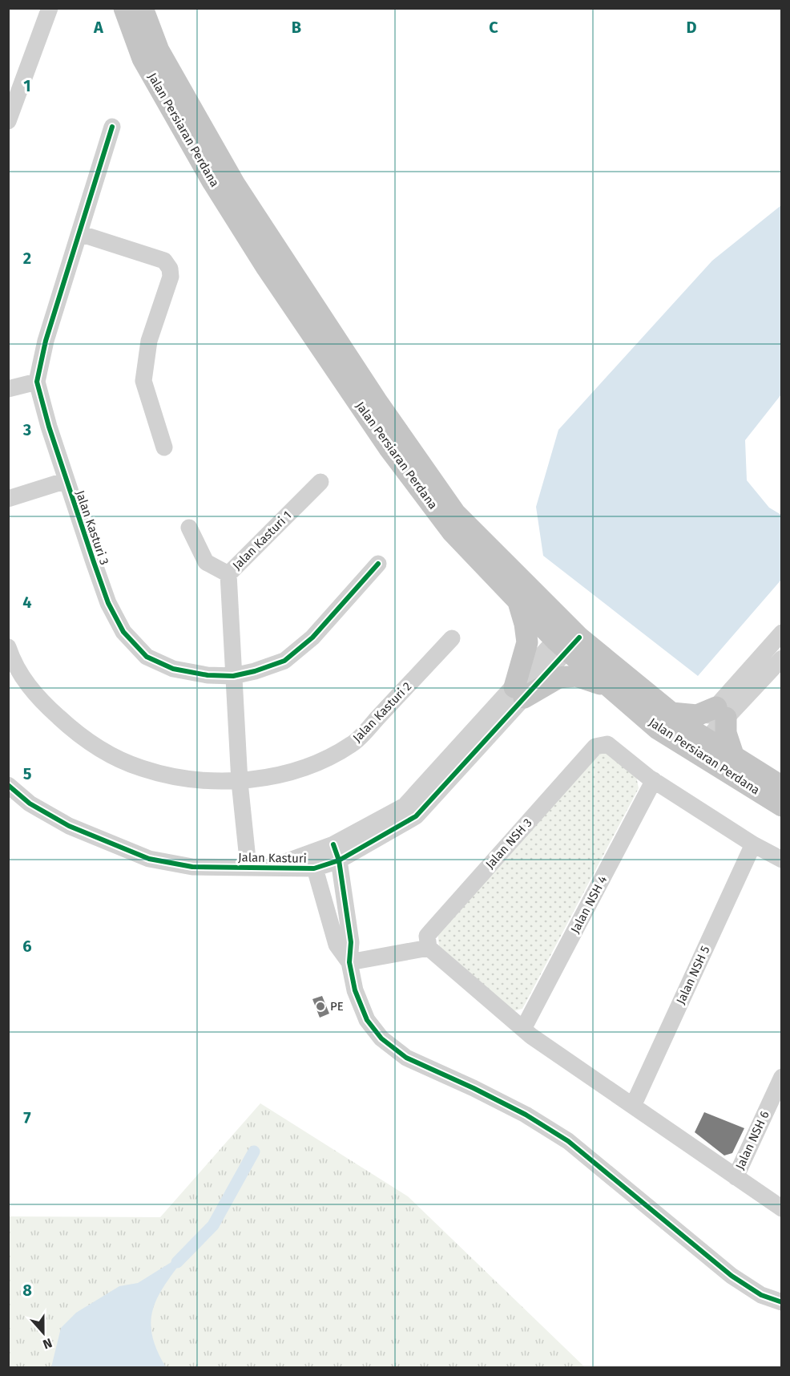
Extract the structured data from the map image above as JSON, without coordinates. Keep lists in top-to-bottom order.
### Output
{
  "streets": {
    "main road": ["Jalan Persiaran Perdana"],
    "street": [
      "Jalan Kasturi 3",
      "Jalan Kasturi 1",
      "Jalan Kasturi 2",
      "Jalan NSH 3",
      "Jalan Kasturi",
      "Jalan NSH 4",
      "Jalan NSH 5",
      "Jalan NSH 6"
    ]
  },
  "crossings": [
    ["Jalan NSH 3", "Jalan NSH 4"]
  ],
  "places": ["PE"],
  "north": "bottom",
  "grid": {
    "columns": [
      "A",
      "B",
      "C",
      "D"
    ],
    "rows": [
      "1",
      "2",
      "3",
      "4",
      "5",
      "6",
      "7",
      "8"
    ]
  }
}
